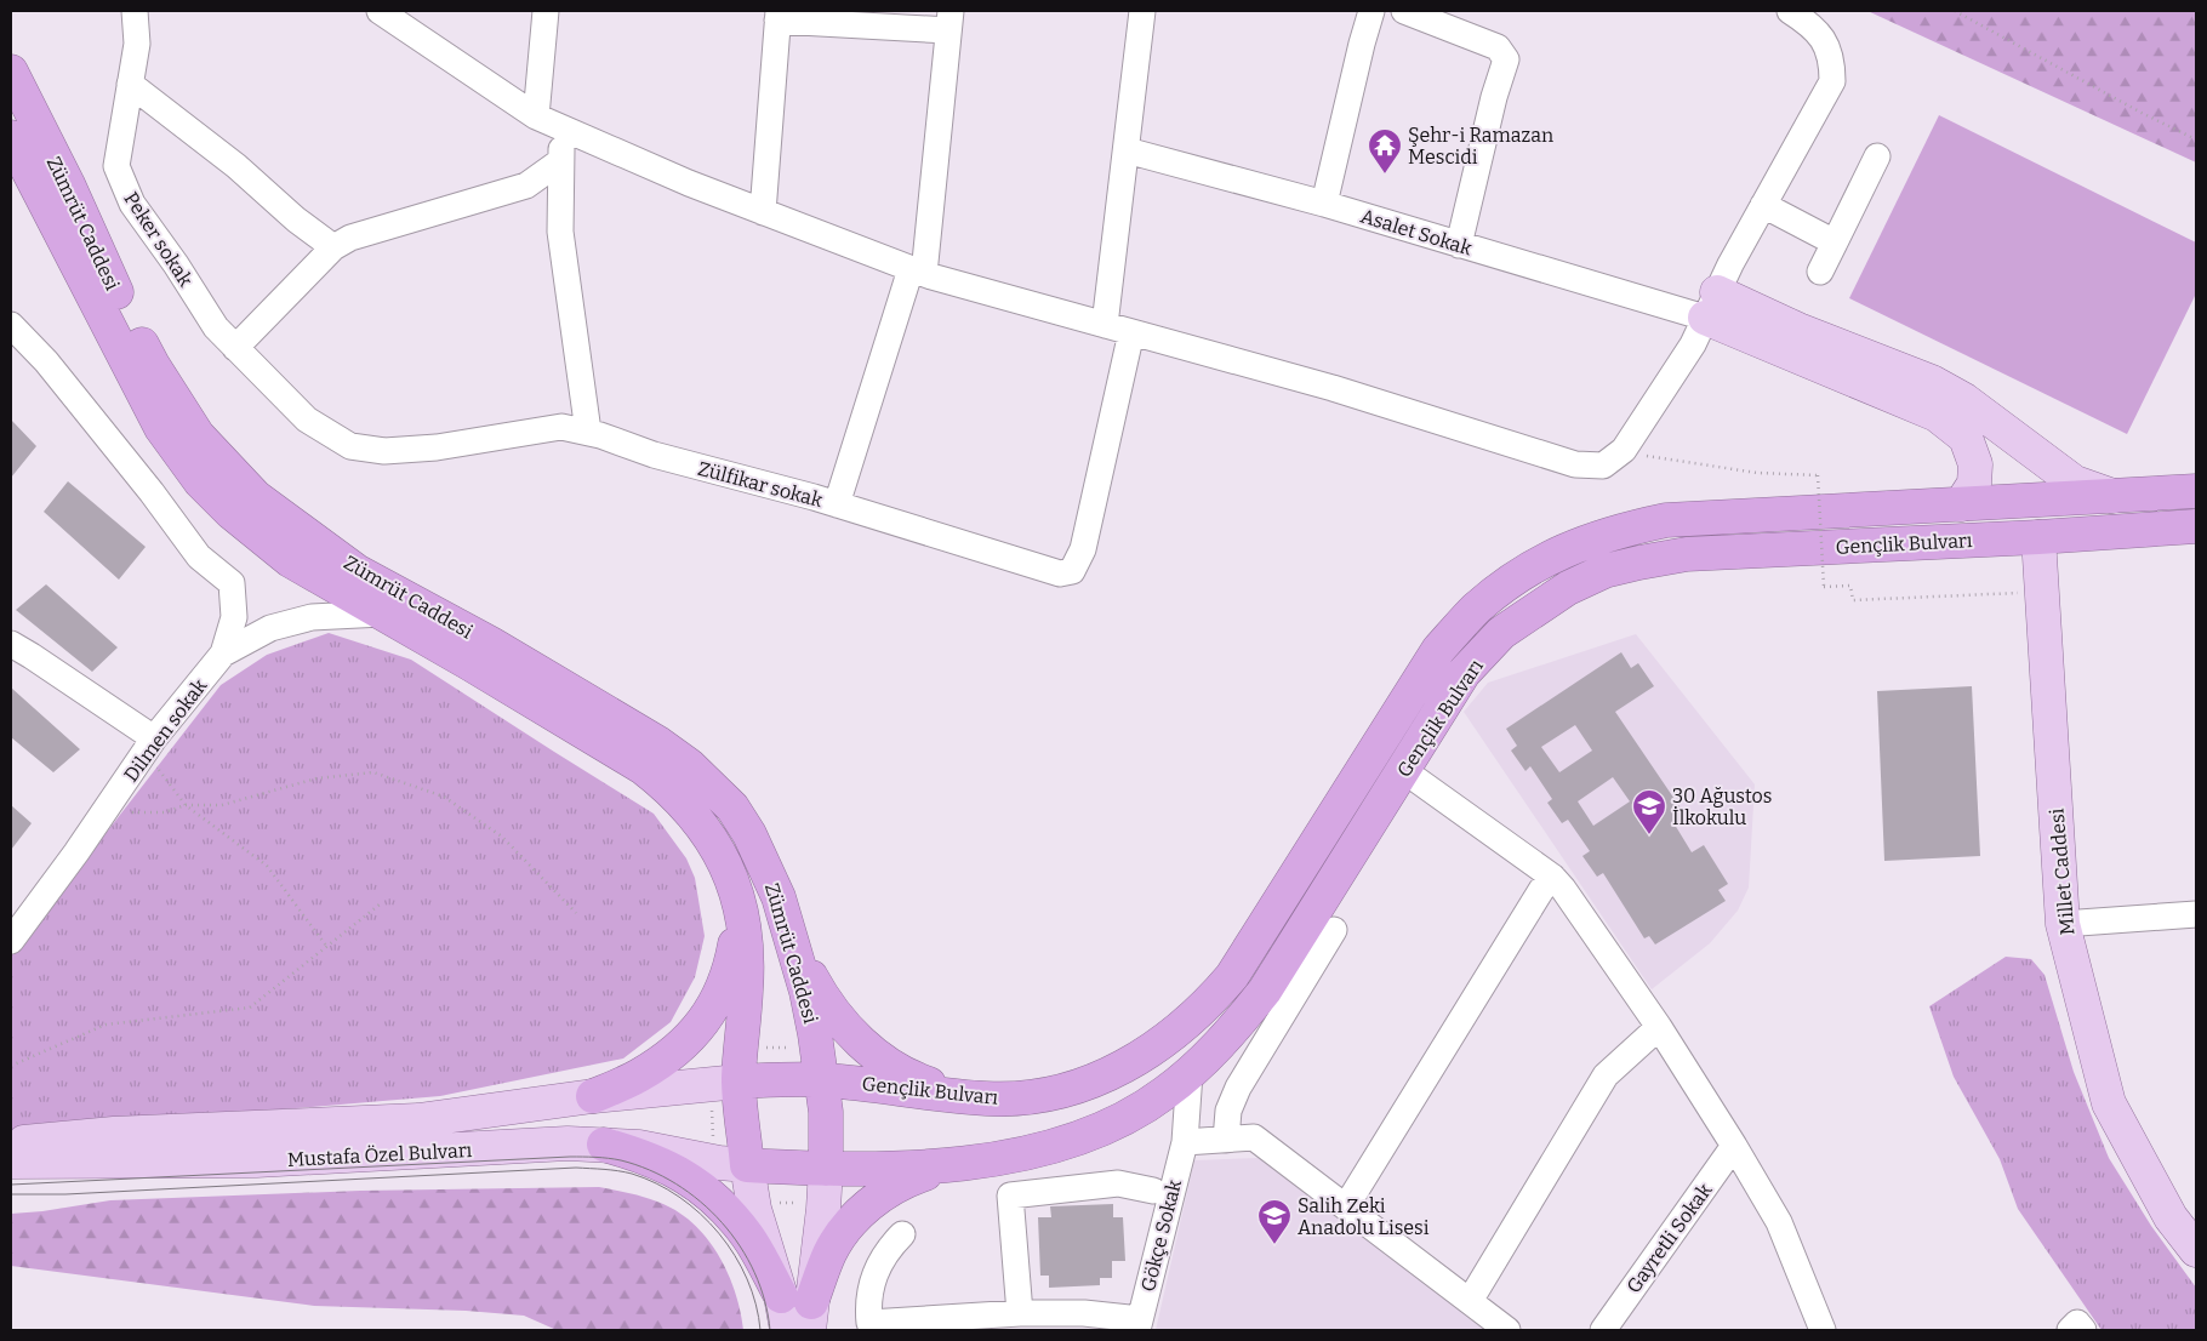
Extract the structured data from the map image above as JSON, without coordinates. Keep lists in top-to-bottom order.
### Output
{
  "streets": {
    "highway": ["Zümrüt Caddesi", "Gençlik Bulvarı"],
    "main road": ["Millet Caddesi", "Mustafa Özel Bulvarı"],
    "street": [
      "Asalet Sokak",
      "Peker sokak",
      "Zülfikar sokak",
      "Dilmen sokak",
      "Gökçe Sokak",
      "Gayretli Sokak"
    ]
  },
  "crossings": [
    ["Zümrüt Caddesi", "Gençlik Bulvarı"],
    ["Peker sokak", "Zülfikar sokak"],
    ["Gençlik Bulvarı", "Millet Caddesi"],
    ["Gençlik Bulvarı", "Mustafa Özel Bulvarı"],
    ["Gençlik Bulvarı", "Gökçe Sokak"]
  ],
  "places": {
    "temple": ["Şehr-i Ramazan Mescidi"],
    "school or university": ["30 Ağustos İlkokulu", "Salih Zeki Anadolu Lisesi"]
  }
}
